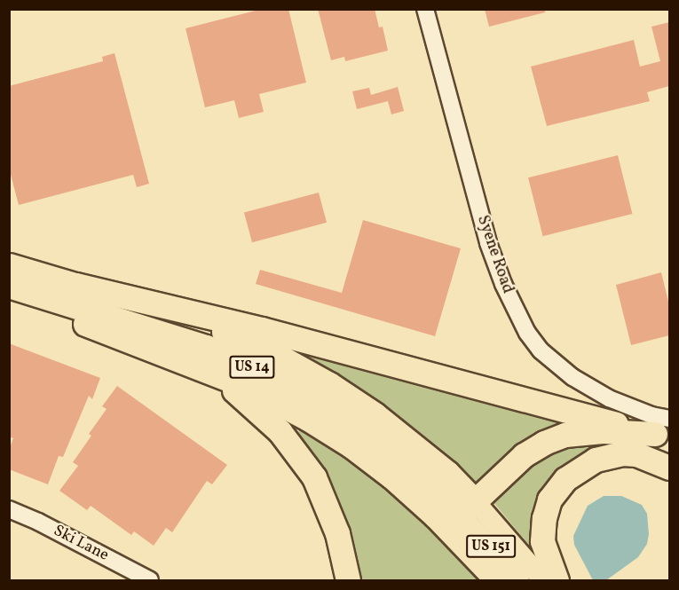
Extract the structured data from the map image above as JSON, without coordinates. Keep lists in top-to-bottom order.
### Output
{
  "streets": {
    "highway": ["US 14"],
    "main road": ["US 151"],
    "street": ["Syene Road", "Ski Lane"]
  },
  "crossings": [
    ["US 14", "US 151"]
  ]
}
